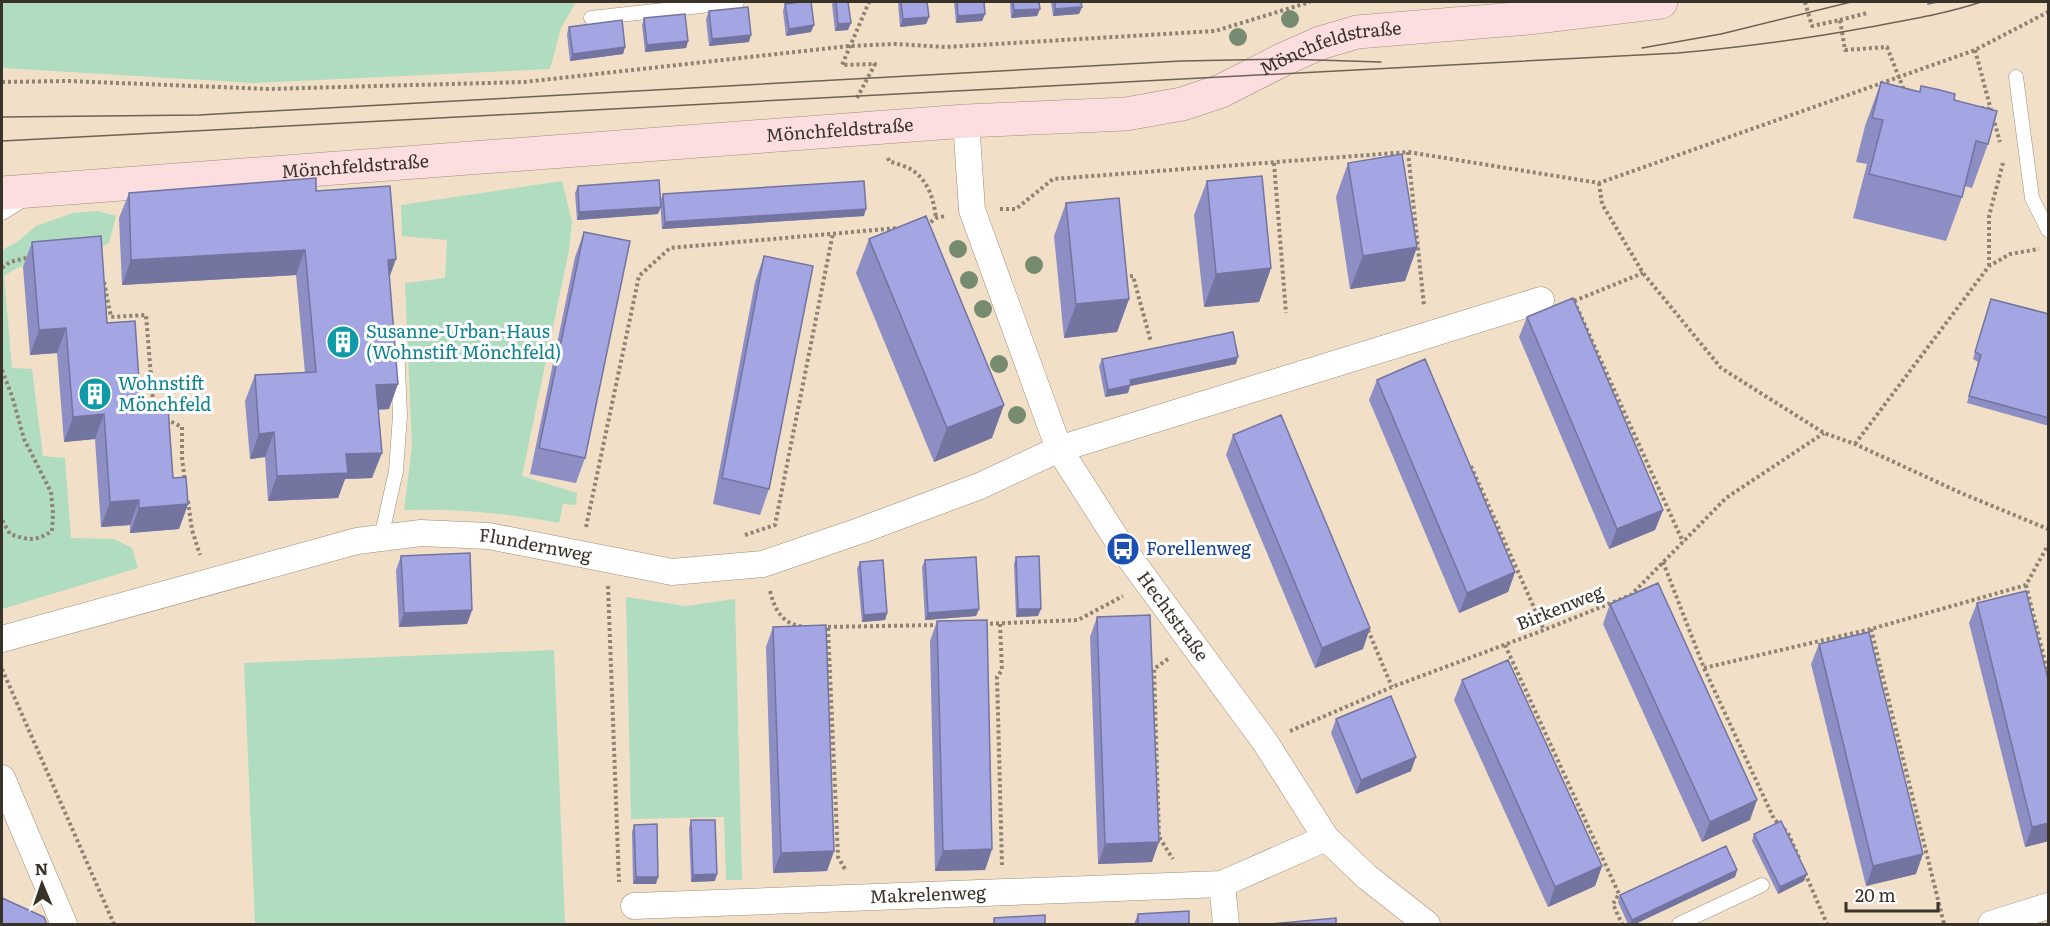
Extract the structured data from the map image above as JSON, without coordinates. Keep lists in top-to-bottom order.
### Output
{
  "streets": {
    "main road": ["Mönchfeldstraße"],
    "street": ["Flundernweg", "Hechtstraße", "Makrelenweg"],
    "path": ["Birkenweg"]
  },
  "crossings": [
    ["Mönchfeldstraße", "Hechtstraße"],
    ["Flundernweg", "Hechtstraße"],
    ["Birkenweg", "Hechtstraße"],
    ["Hechtstraße", "Makrelenweg"]
  ],
  "places": {
    "building": ["Susanne-Urban-Haus (Wohnstift Mönchfeld)", "Wohnstift Mönchfeld"],
    "bus stop": ["Forellenweg"]
  },
  "scale_bar": "20 m",
  "north": "top"
}
